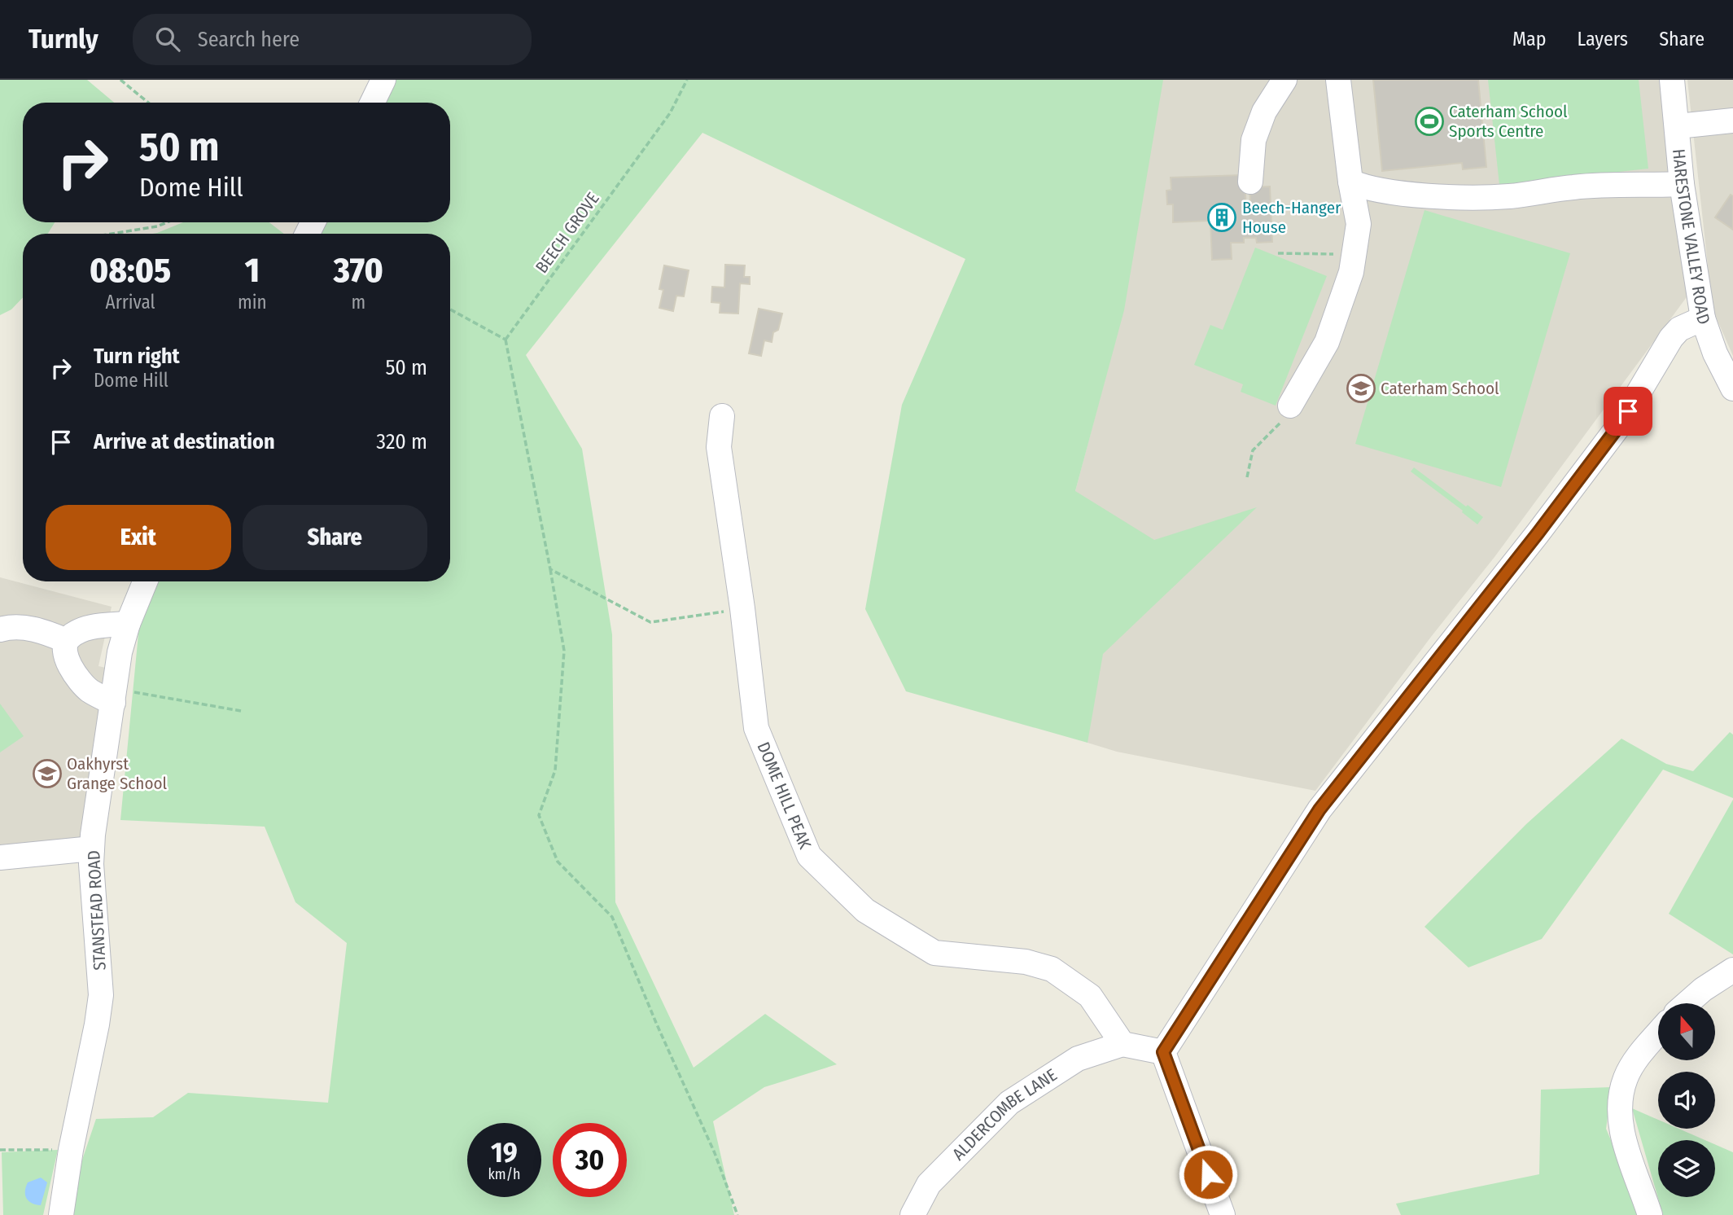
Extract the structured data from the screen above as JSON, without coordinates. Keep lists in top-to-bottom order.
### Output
{
  "streets": {
    "street": [
      "HARESTONE VALLEY ROAD",
      "DOME HILL PEAK",
      "STANSTEAD ROAD",
      "ALDERCOMBE LANE"
    ],
    "path": ["BEECH GROVE"]
  },
  "crossings": [
    ["DOME HILL PEAK", "ALDERCOMBE LANE"]
  ],
  "places": {
    "sports": ["Caterham School Sports Centre"],
    "building": ["Beech-Hanger House"],
    "school or university": ["Caterham School", "Oakhyrst Grange School"]
  },
  "north": "top",
  "page": {
    "header": "Turnly",
    "search": "Search here",
    "nav": ["Map", "Layers", "Share"],
    "turn": ["50 m", "Dome Hill"],
    "eta": [
      "08:05",
      "Arrival",
      "1",
      "min",
      "370",
      "m"
    ],
    "list": [
      {
        "name": "Turn right",
        "note": "Dome Hill",
        "value": "50 m"
      },
      {
        "name": "Arrive at destination",
        "value": "320 m"
      }
    ],
    "buttons": ["Exit", "Share"],
    "speed": "19 km/h",
    "limit": "30"
  }
}
